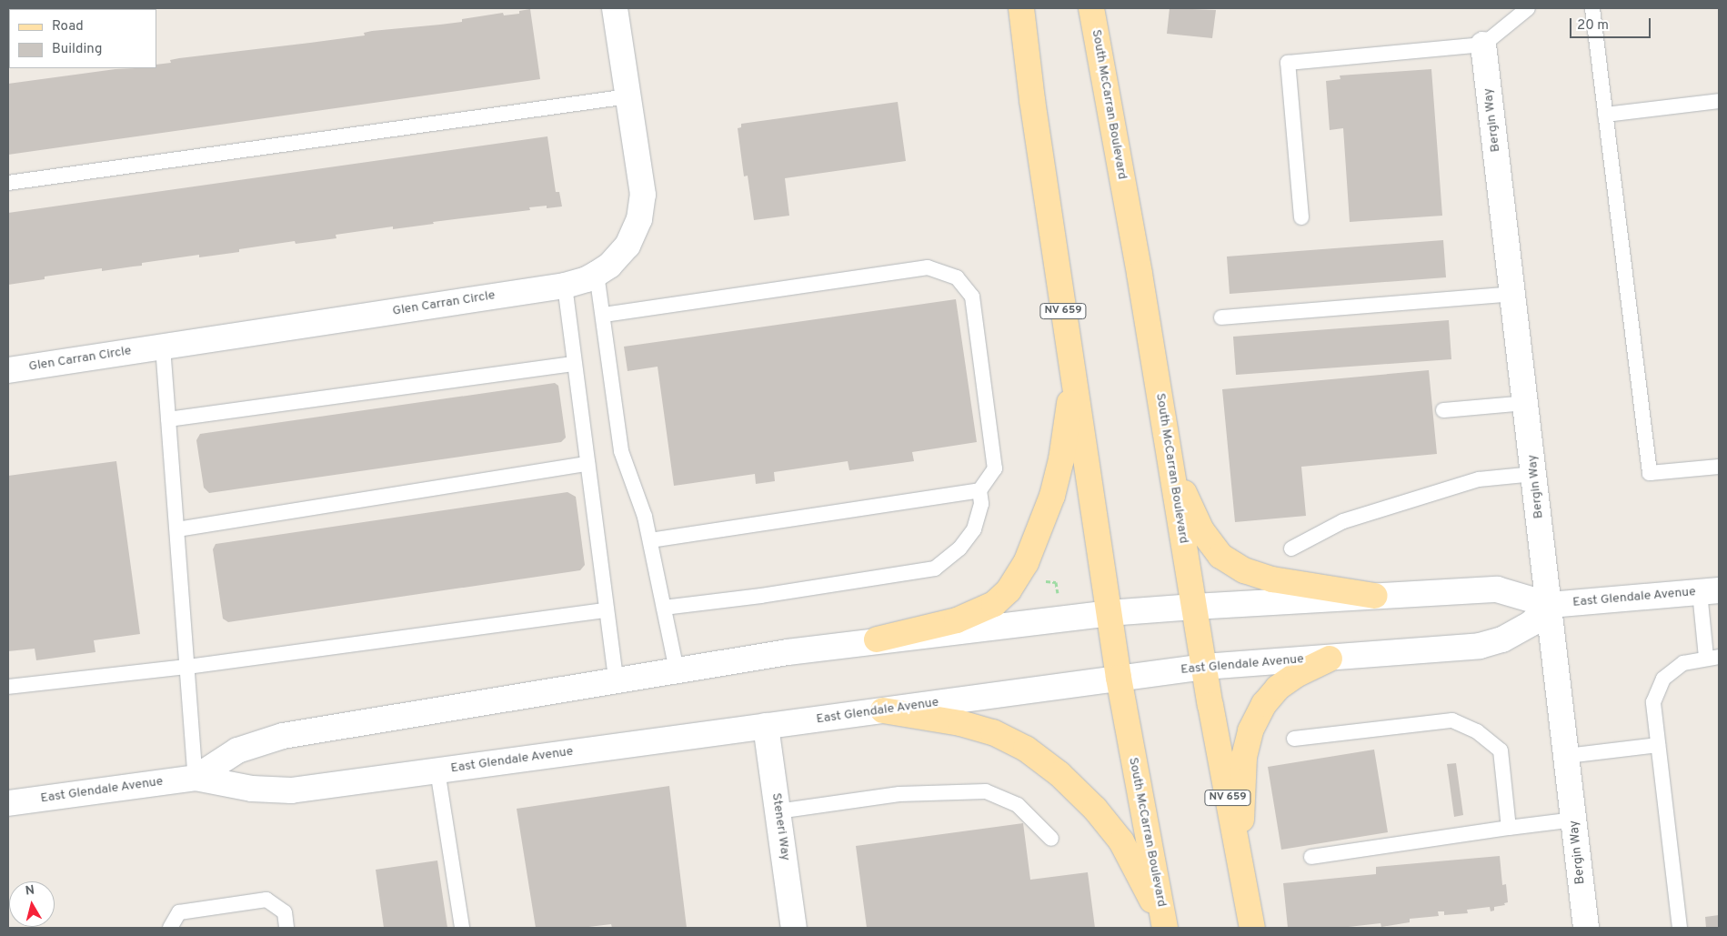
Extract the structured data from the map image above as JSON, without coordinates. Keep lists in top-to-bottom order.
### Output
{
  "streets": {
    "main road": ["South McCarran Boulevard", "NV 659"],
    "street": [
      "Bergin Way",
      "Glen Carran Circle",
      "East Glendale Avenue",
      "Steneri Way"
    ]
  },
  "crossings": [
    ["South McCarran Boulevard", "East Glendale Avenue"],
    ["Bergin Way", "East Glendale Avenue"],
    ["East Glendale Avenue", "Steneri Way"]
  ],
  "legend": ["Road", "Building"],
  "scale_bar": "20 m",
  "north": "top"
}
